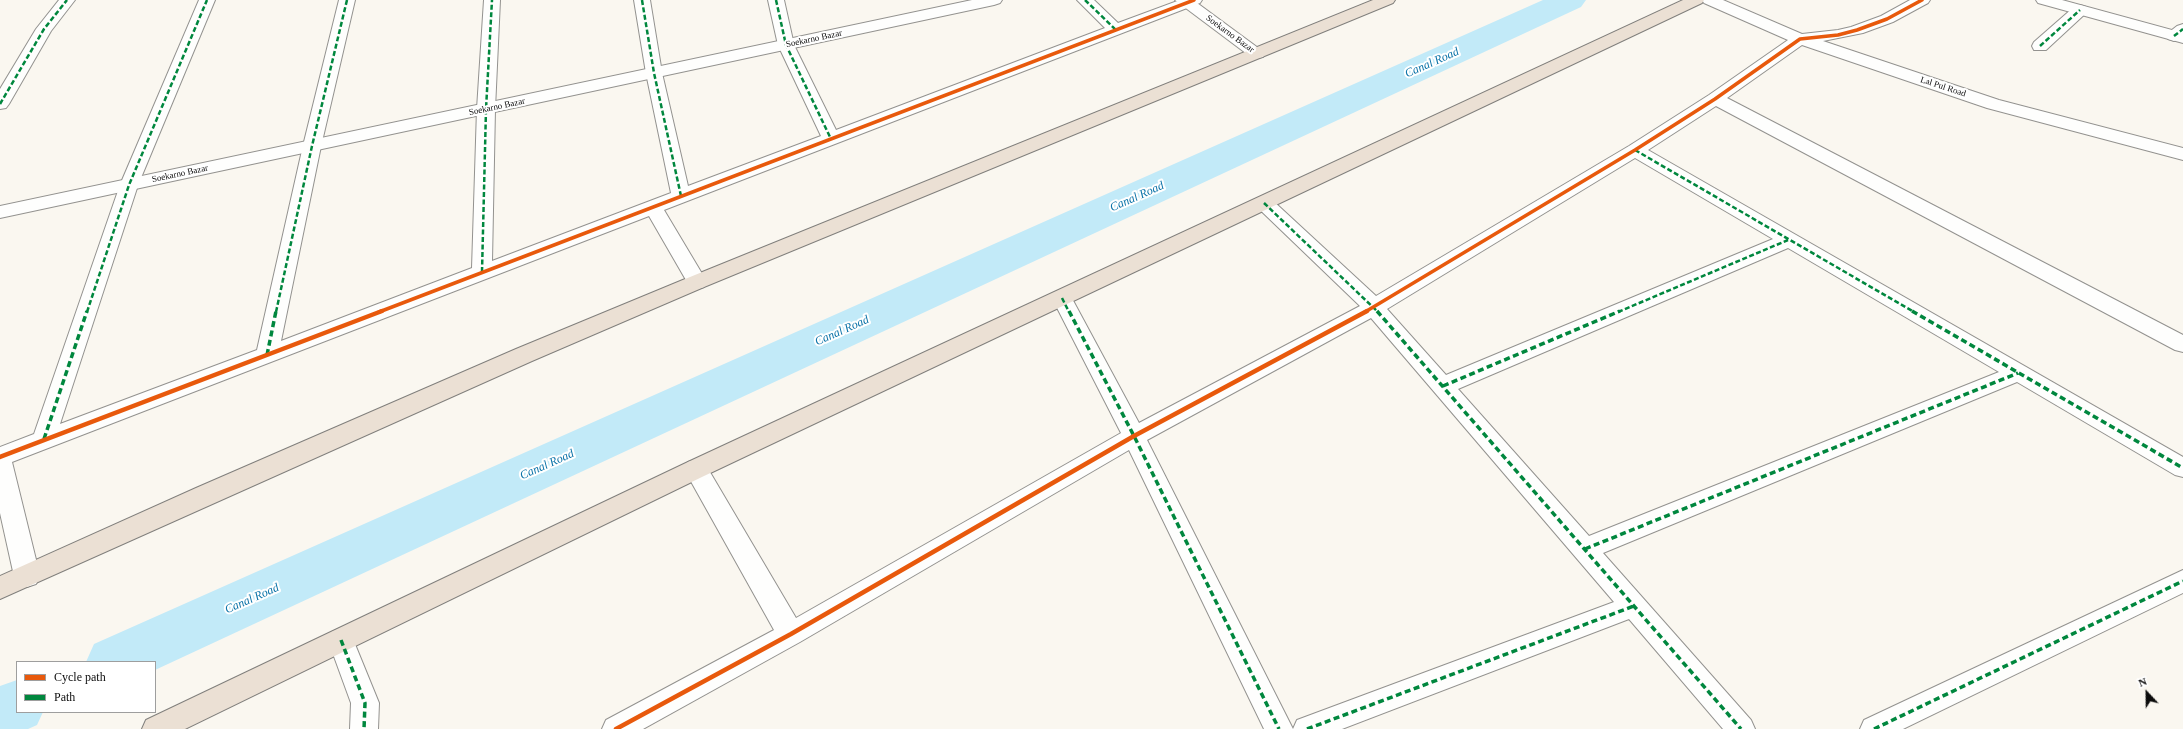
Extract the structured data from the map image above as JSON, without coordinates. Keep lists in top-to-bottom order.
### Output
{
  "streets": {
    "street": ["Soekarno Bazar", "Lal Pul Road"]
  },
  "water": ["Canal Road"],
  "legend": ["Cycle path", "Path"],
  "north": "top"
}
